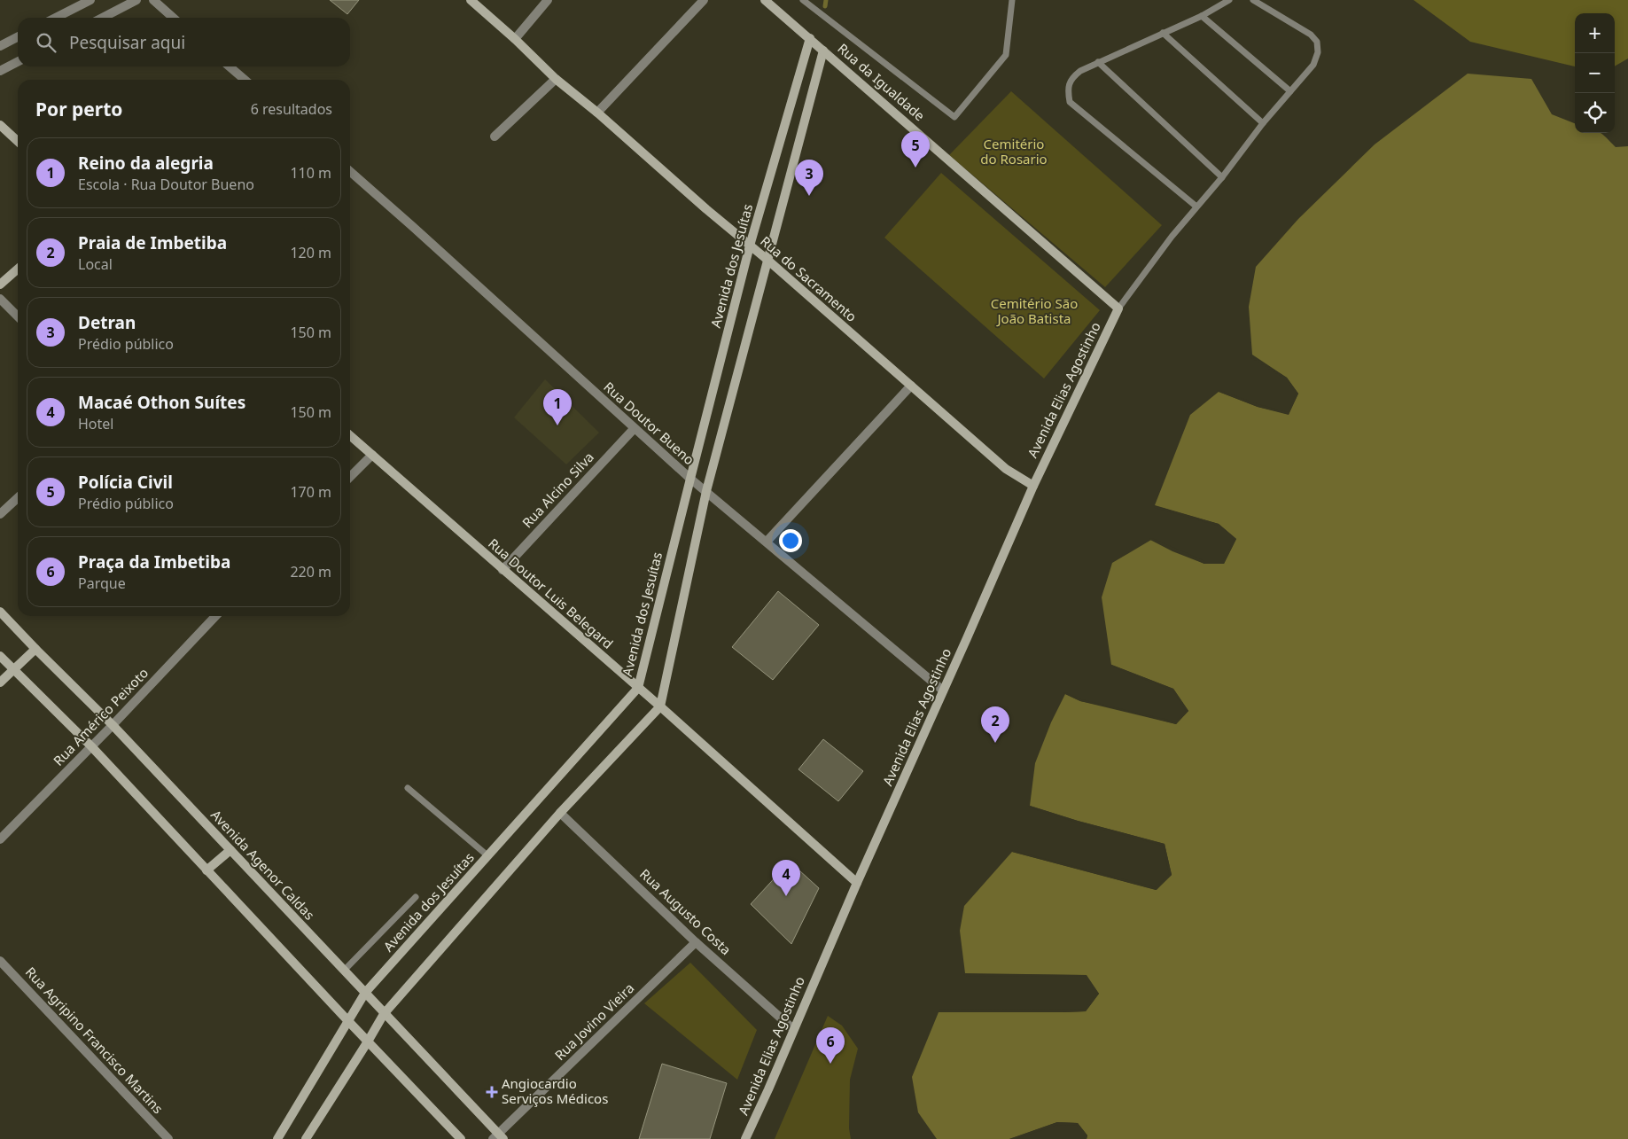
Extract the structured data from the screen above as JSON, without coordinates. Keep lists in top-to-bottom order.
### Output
{
  "streets": {
    "street": [
      "Rua da Igualdade",
      "Avenida dos Jesuítas",
      "Rua do Sacramento",
      "Avenida Elias Agostinho",
      "Rua Doutor Bueno",
      "Rua Alcino Silva",
      "Rua Doutor Luis Belegard",
      "Rua Américo Peixoto",
      "Avenida Agenor Caldas",
      "Rua Augusto Costa",
      "Rua Jovino Vieira",
      "Rua Agripino Francisco Martins"
    ]
  },
  "crossings": [
    ["Rua da Igualdade", "Avenida dos Jesuítas"],
    ["Rua da Igualdade", "Avenida Elias Agostinho"],
    ["Avenida dos Jesuítas", "Rua do Sacramento"],
    ["Avenida dos Jesuítas", "Rua Doutor Bueno"],
    ["Avenida dos Jesuítas", "Rua Doutor Luis Belegard"],
    ["Avenida dos Jesuítas", "Avenida Agenor Caldas"],
    ["Rua do Sacramento", "Avenida Elias Agostinho"],
    ["Avenida Elias Agostinho", "Rua Doutor Bueno"],
    ["Avenida Elias Agostinho", "Rua Doutor Luis Belegard"],
    ["Avenida Elias Agostinho", "Rua Augusto Costa"],
    ["Rua Doutor Bueno", "Rua Alcino Silva"],
    ["Rua Alcino Silva", "Rua Doutor Luis Belegard"],
    ["Rua Américo Peixoto", "Avenida Agenor Caldas"],
    ["Avenida Agenor Caldas", "Rua Jovino Vieira"],
    ["Rua Augusto Costa", "Rua Jovino Vieira"]
  ],
  "parks": ["Cemitério do Rosario", "Cemitério São João Batista"],
  "places": {
    "health": ["Angiocardio Serviços Médicos"]
  },
  "page": {
    "map_buttons": ["+", "−"],
    "search": "Pesquisar aqui",
    "heading": ["Por perto", "6 resultados"],
    "pins": [
      "5",
      "3",
      "1",
      "2",
      "4",
      "6"
    ],
    "list": [
      {
        "mark": "1",
        "name": "Reino da alegria",
        "note": "Escola · Rua Doutor Bueno",
        "value": "110 m"
      },
      {
        "mark": "2",
        "name": "Praia de Imbetiba",
        "note": "Local",
        "value": "120 m"
      },
      {
        "mark": "3",
        "name": "Detran",
        "note": "Prédio público",
        "value": "150 m"
      },
      {
        "mark": "4",
        "name": "Macaé Othon Suítes",
        "note": "Hotel",
        "value": "150 m"
      },
      {
        "mark": "5",
        "name": "Polícia Civil",
        "note": "Prédio público",
        "value": "170 m"
      },
      {
        "mark": "6",
        "name": "Praça da Imbetiba",
        "note": "Parque",
        "value": "220 m"
      }
    ]
  }
}
